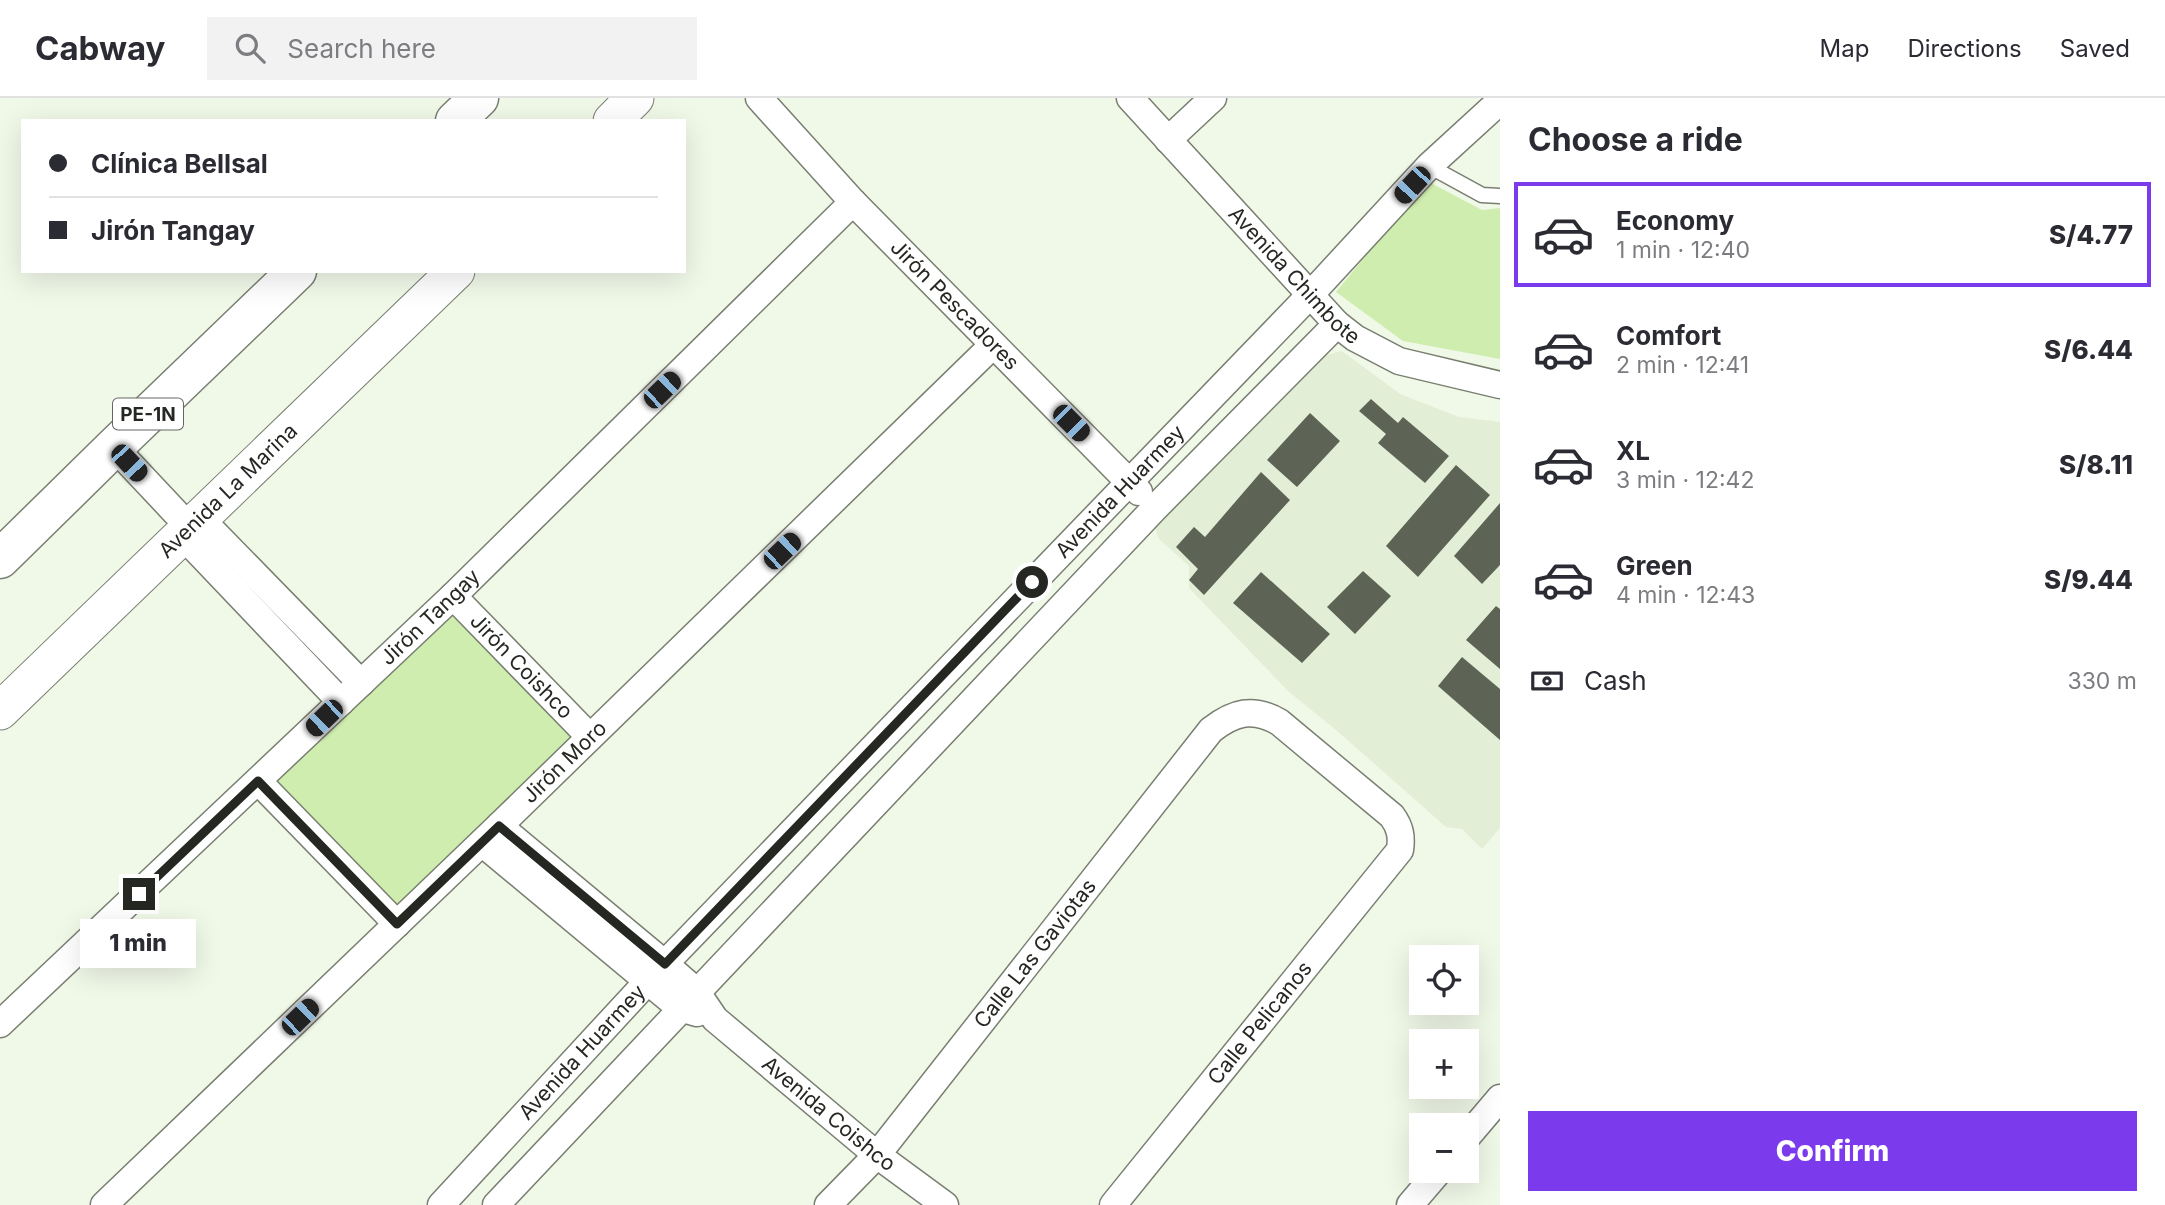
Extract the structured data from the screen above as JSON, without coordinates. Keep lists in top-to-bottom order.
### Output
{
  "streets": {
    "highway": ["PE-1N"],
    "main road": ["Avenida La Marina"],
    "street": [
      "Avenida Chimbote",
      "Jirón Pescadores",
      "Avenida Huarmey",
      "Jirón Tangay",
      "Jirón Coishco",
      "Jirón Moro",
      "Calle Las Gaviotas",
      "Calle Pelicanos",
      "Avenida Coishco"
    ]
  },
  "crossings": [
    ["Avenida Chimbote", "Avenida Huarmey"],
    ["Jirón Pescadores", "Avenida Huarmey"],
    ["Jirón Pescadores", "Jirón Tangay"],
    ["Jirón Pescadores", "Jirón Moro"],
    ["Avenida Huarmey", "Avenida Coishco"],
    ["Jirón Tangay", "Jirón Coishco"],
    ["Jirón Coishco", "Jirón Moro"],
    ["Jirón Moro", "Avenida Coishco"],
    ["Calle Las Gaviotas", "Calle Pelicanos"],
    ["Calle Las Gaviotas", "Avenida Coishco"]
  ],
  "page": {
    "header": "Cabway",
    "search": "Search here",
    "nav": ["Map", "Directions", "Saved"],
    "heading": "Choose a ride",
    "banner": ["Clínica Bellsal", "Jirón Tangay"],
    "list": [
      {
        "name": "Economy",
        "note": "1 min · 12:40",
        "value": "S/4.77"
      },
      {
        "name": "Comfort",
        "note": "2 min · 12:41",
        "value": "S/6.44"
      },
      {
        "name": "XL",
        "note": "3 min · 12:42",
        "value": "S/8.11"
      },
      {
        "name": "Green",
        "note": "4 min · 12:43",
        "value": "S/9.44"
      }
    ],
    "pay": ["Cash", "330 m"],
    "bubble": "1 min",
    "map_buttons": ["+", "−"],
    "buttons": "Confirm"
  }
}
